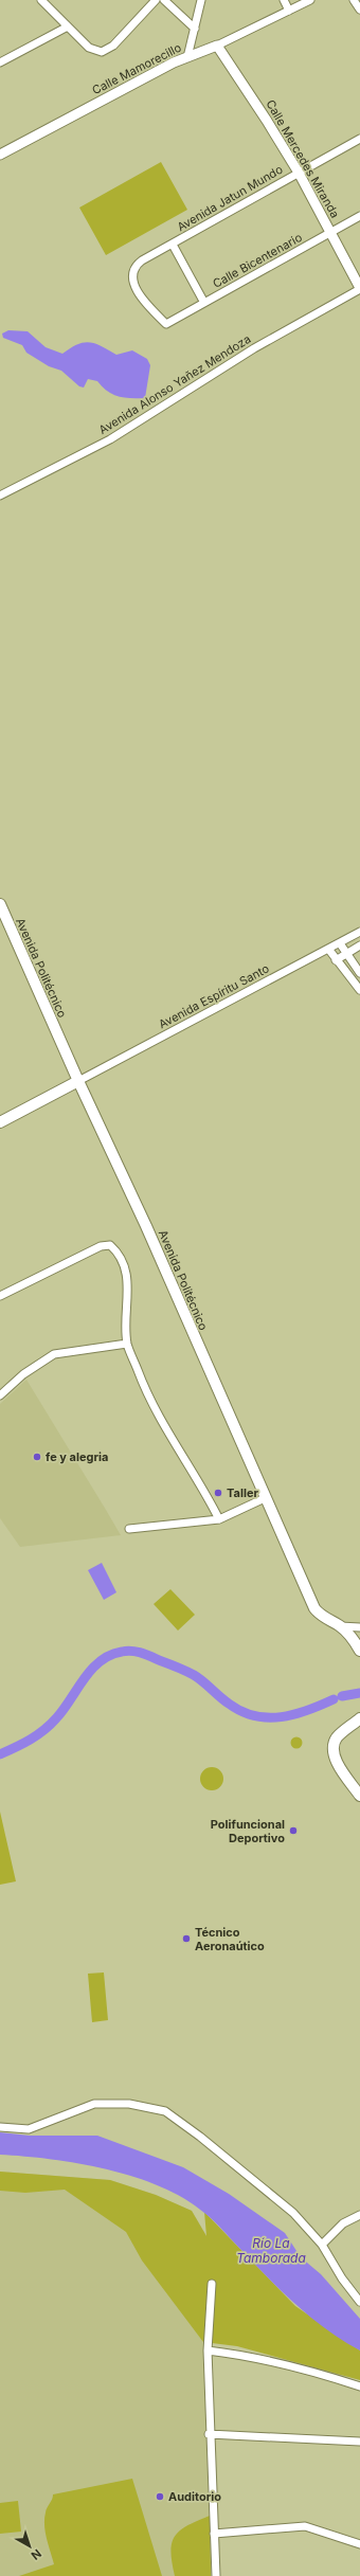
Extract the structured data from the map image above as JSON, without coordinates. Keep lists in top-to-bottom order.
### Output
{
  "streets": {
    "main road": ["Avenida Politécnico"],
    "street": [
      "Calle Mamorecillo",
      "Calle Mercedes Miranda",
      "Avenida Jatun Mundo",
      "Calle Bicentenario",
      "Avenida Alonso Yañez Mendoza",
      "Avenida Espíritu Santo"
    ]
  },
  "crossings": [
    ["Calle Mamorecillo", "Calle Mercedes Miranda"],
    ["Calle Mercedes Miranda", "Avenida Jatun Mundo"],
    ["Calle Mercedes Miranda", "Calle Bicentenario"],
    ["Calle Mercedes Miranda", "Avenida Alonso Yañez Mendoza"],
    ["Avenida Jatun Mundo", "Calle Bicentenario"],
    ["Avenida Politécnico", "Avenida Espíritu Santo"]
  ],
  "water": ["Río La Tamborada"],
  "places": [
    "fe y alegria",
    "Taller",
    "Polifuncional Deportivo",
    "Técnico Aeronaútico",
    "Auditorio"
  ],
  "north": "bottom right"
}
